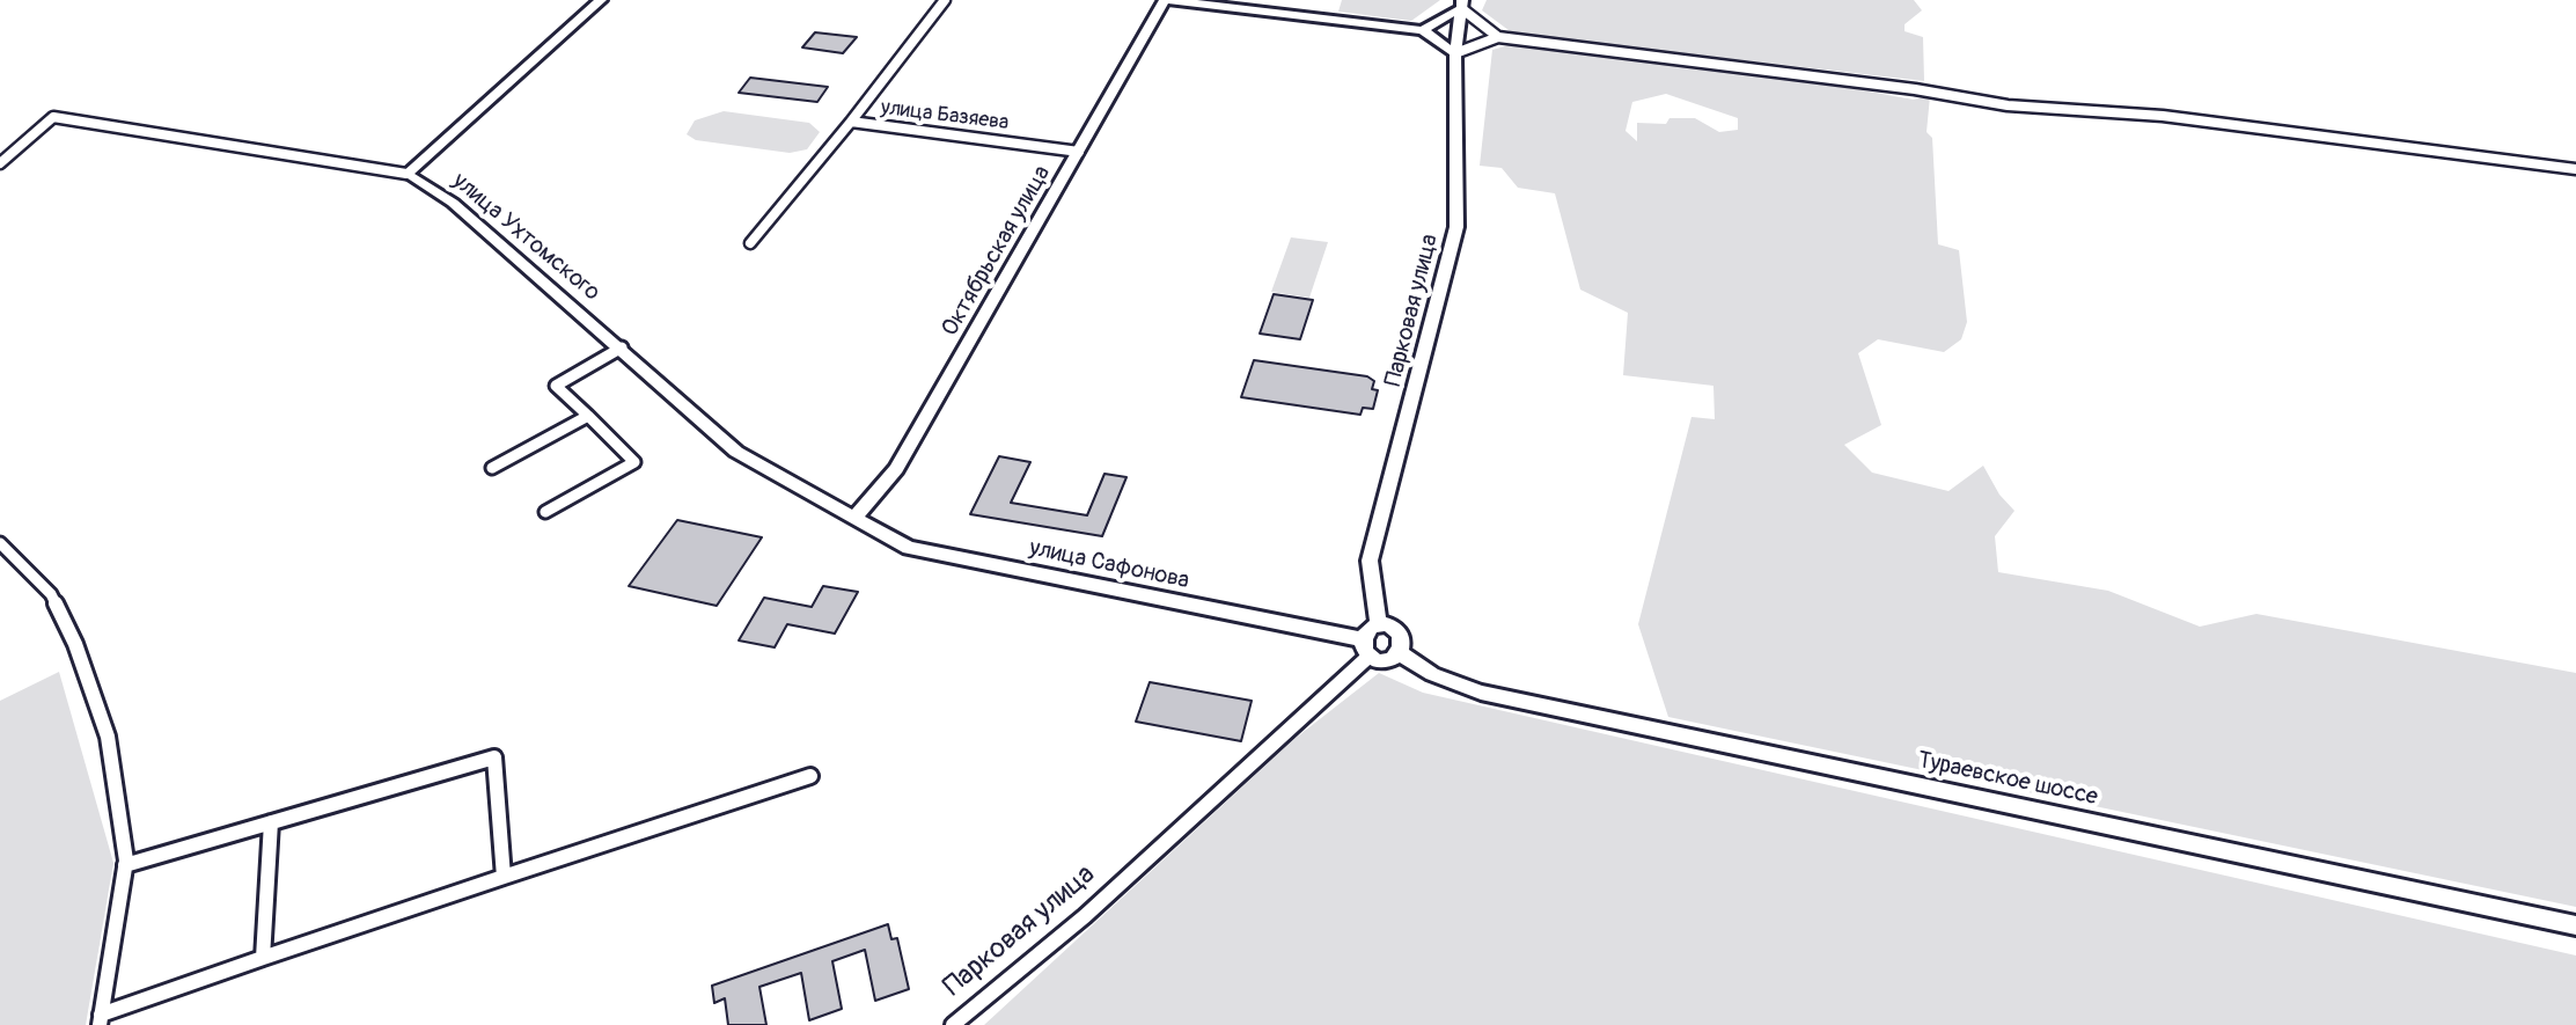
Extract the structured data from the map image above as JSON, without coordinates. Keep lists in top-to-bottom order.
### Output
{
  "streets": {
    "street": [
      "улица Базяева",
      "улица Ухтомского",
      "Октябрьская улица",
      "Парковая улица",
      "улица Сафонова",
      "Тураевское шоссе"
    ]
  },
  "crossings": [
    ["улица Базяева", "Октябрьская улица"],
    ["улица Ухтомского", "Октябрьская улица"],
    ["улица Ухтомского", "улица Сафонова"],
    ["Октябрьская улица", "улица Сафонова"],
    ["Парковая улица", "улица Сафонова"],
    ["Парковая улица", "Тураевское шоссе"],
    ["улица Сафонова", "Тураевское шоссе"]
  ]
}
